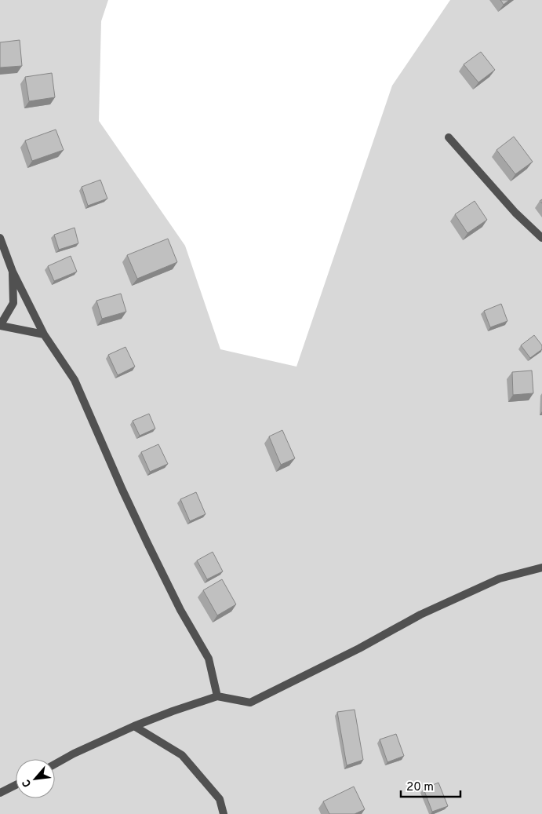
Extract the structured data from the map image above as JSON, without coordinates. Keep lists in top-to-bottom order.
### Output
{
  "scale_bar": "20 m",
  "north": "bottom left"
}
